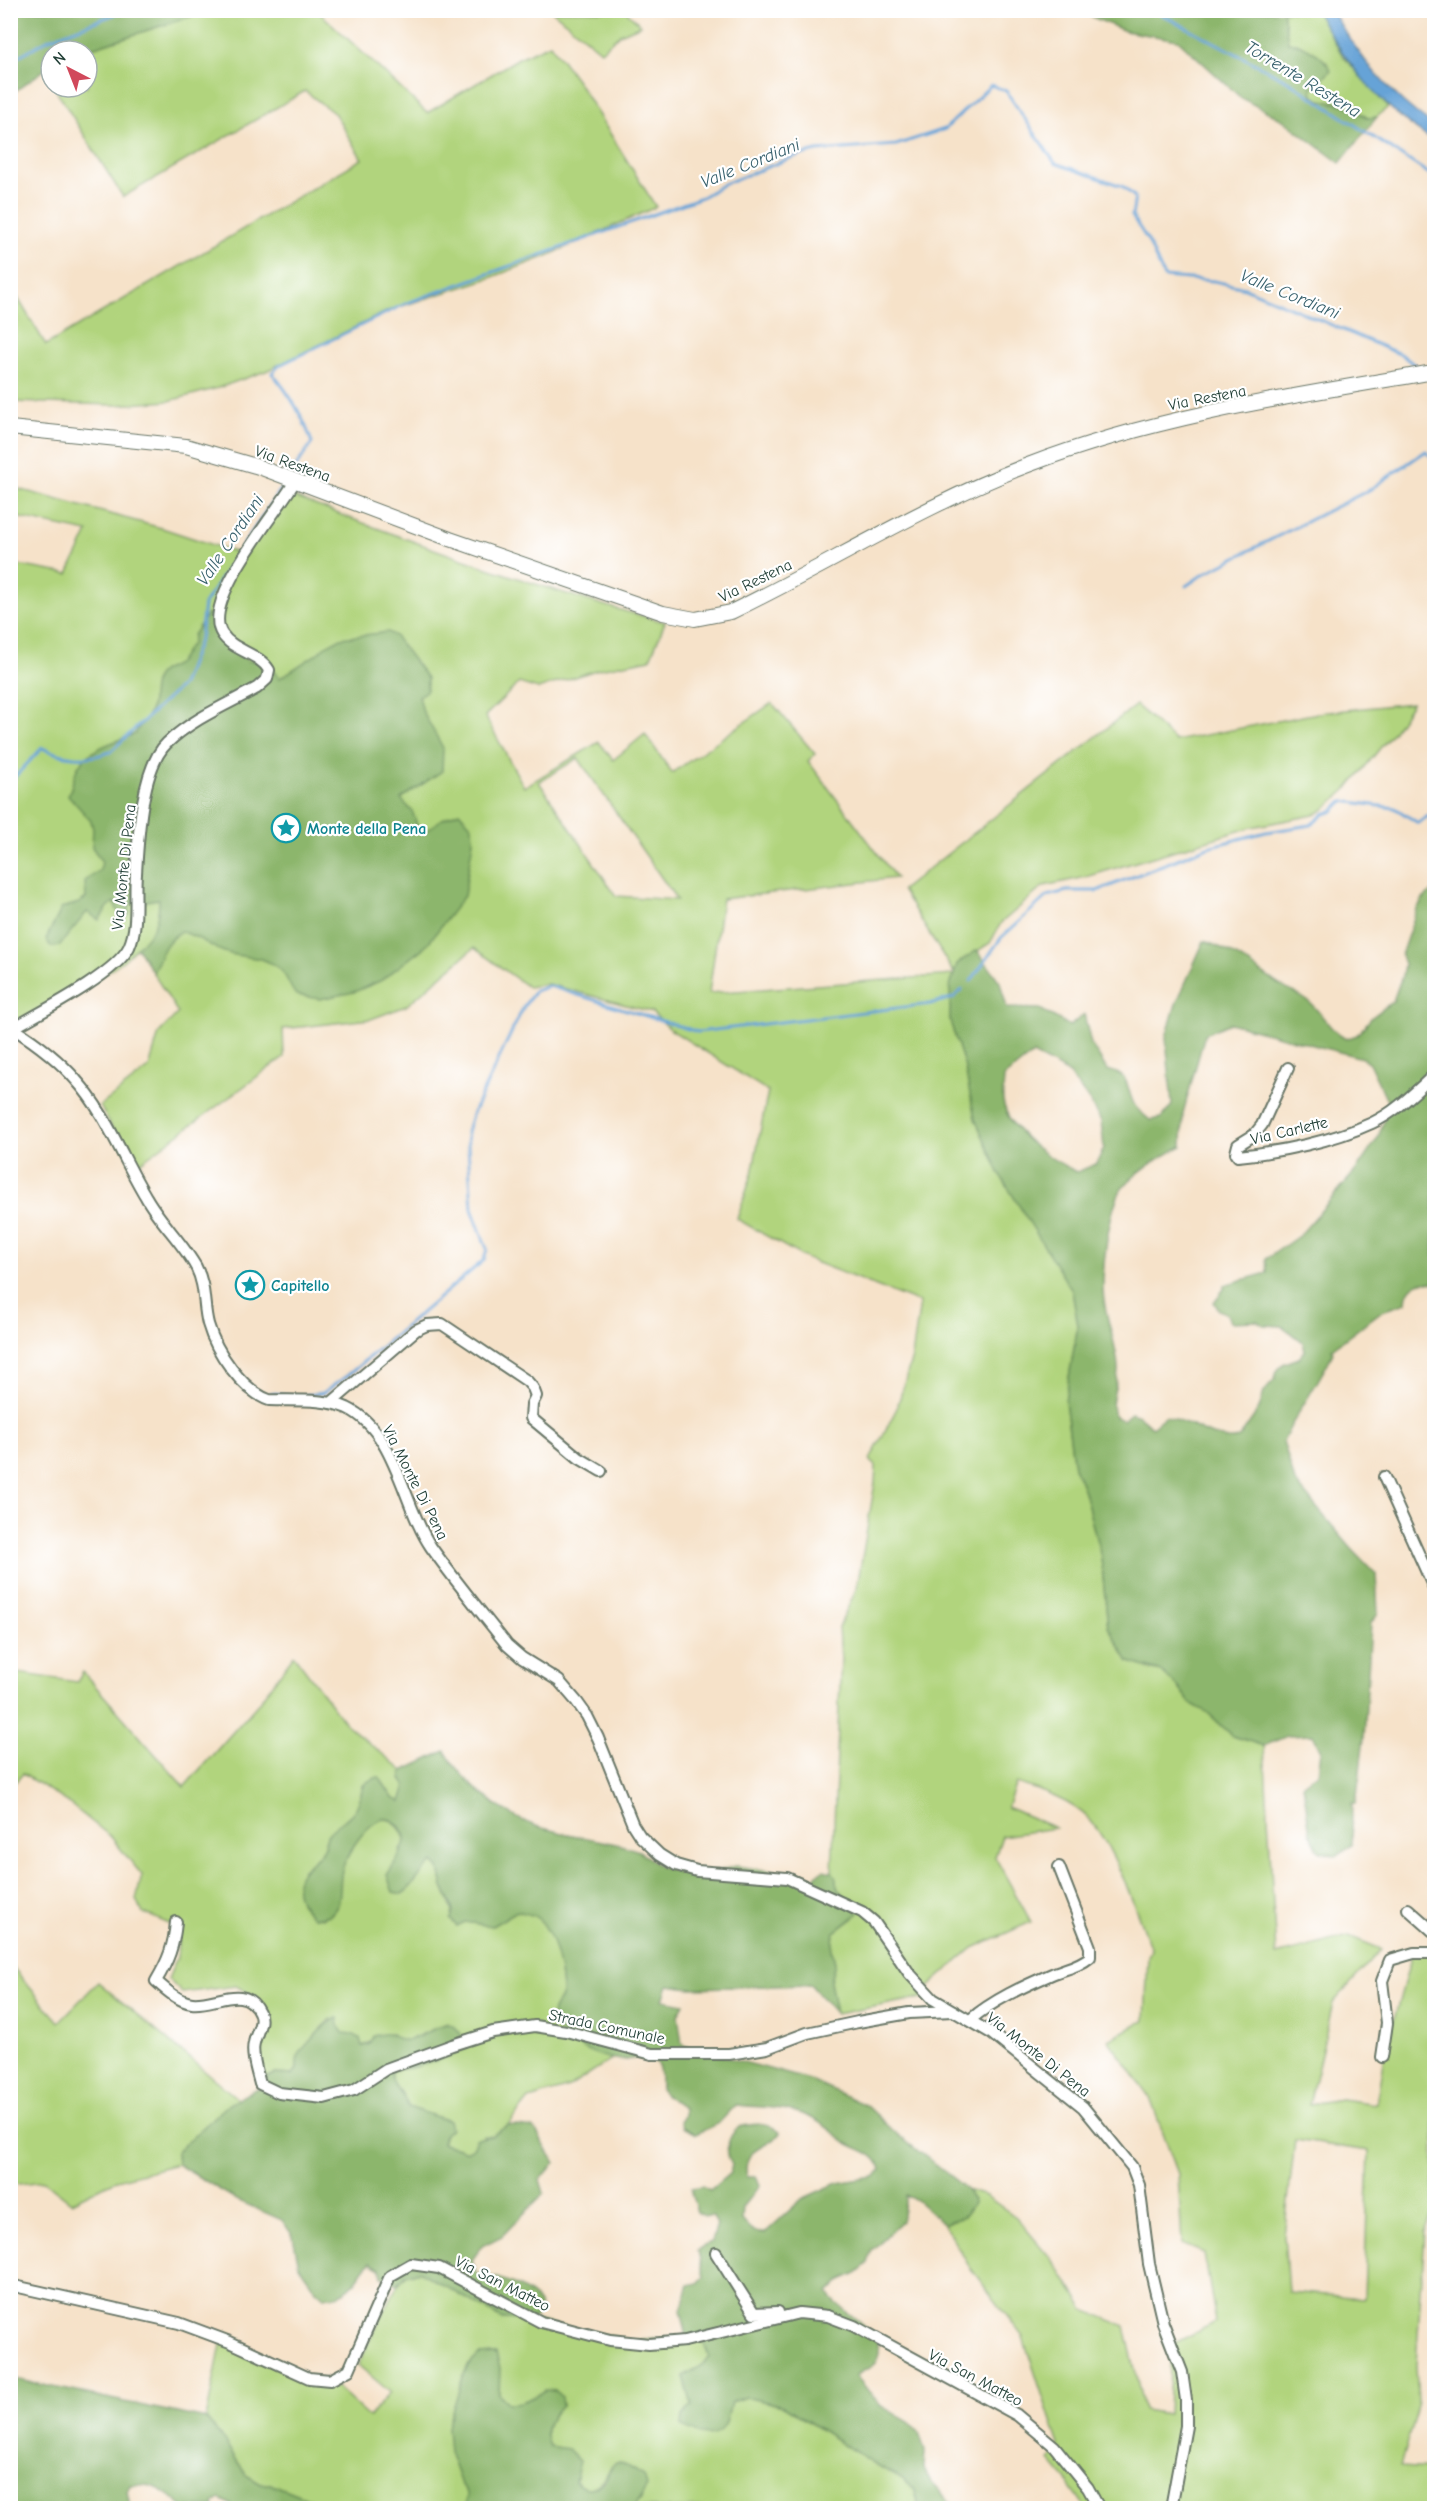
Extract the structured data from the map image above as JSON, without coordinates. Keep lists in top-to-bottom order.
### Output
{
  "streets": {
    "street": [
      "Via Restena",
      "Via Monte Di Pena",
      "Via Carlette",
      "Strada Comunale",
      "Via San Matteo"
    ]
  },
  "crossings": [
    ["Via Restena", "Via Monte Di Pena"],
    ["Via Monte Di Pena", "Strada Comunale"]
  ],
  "water": ["Torrente Restena", "Valle Cordiani"],
  "places": {
    "place": ["Monte della Pena", "Capitello"]
  },
  "north": "top left"
}
